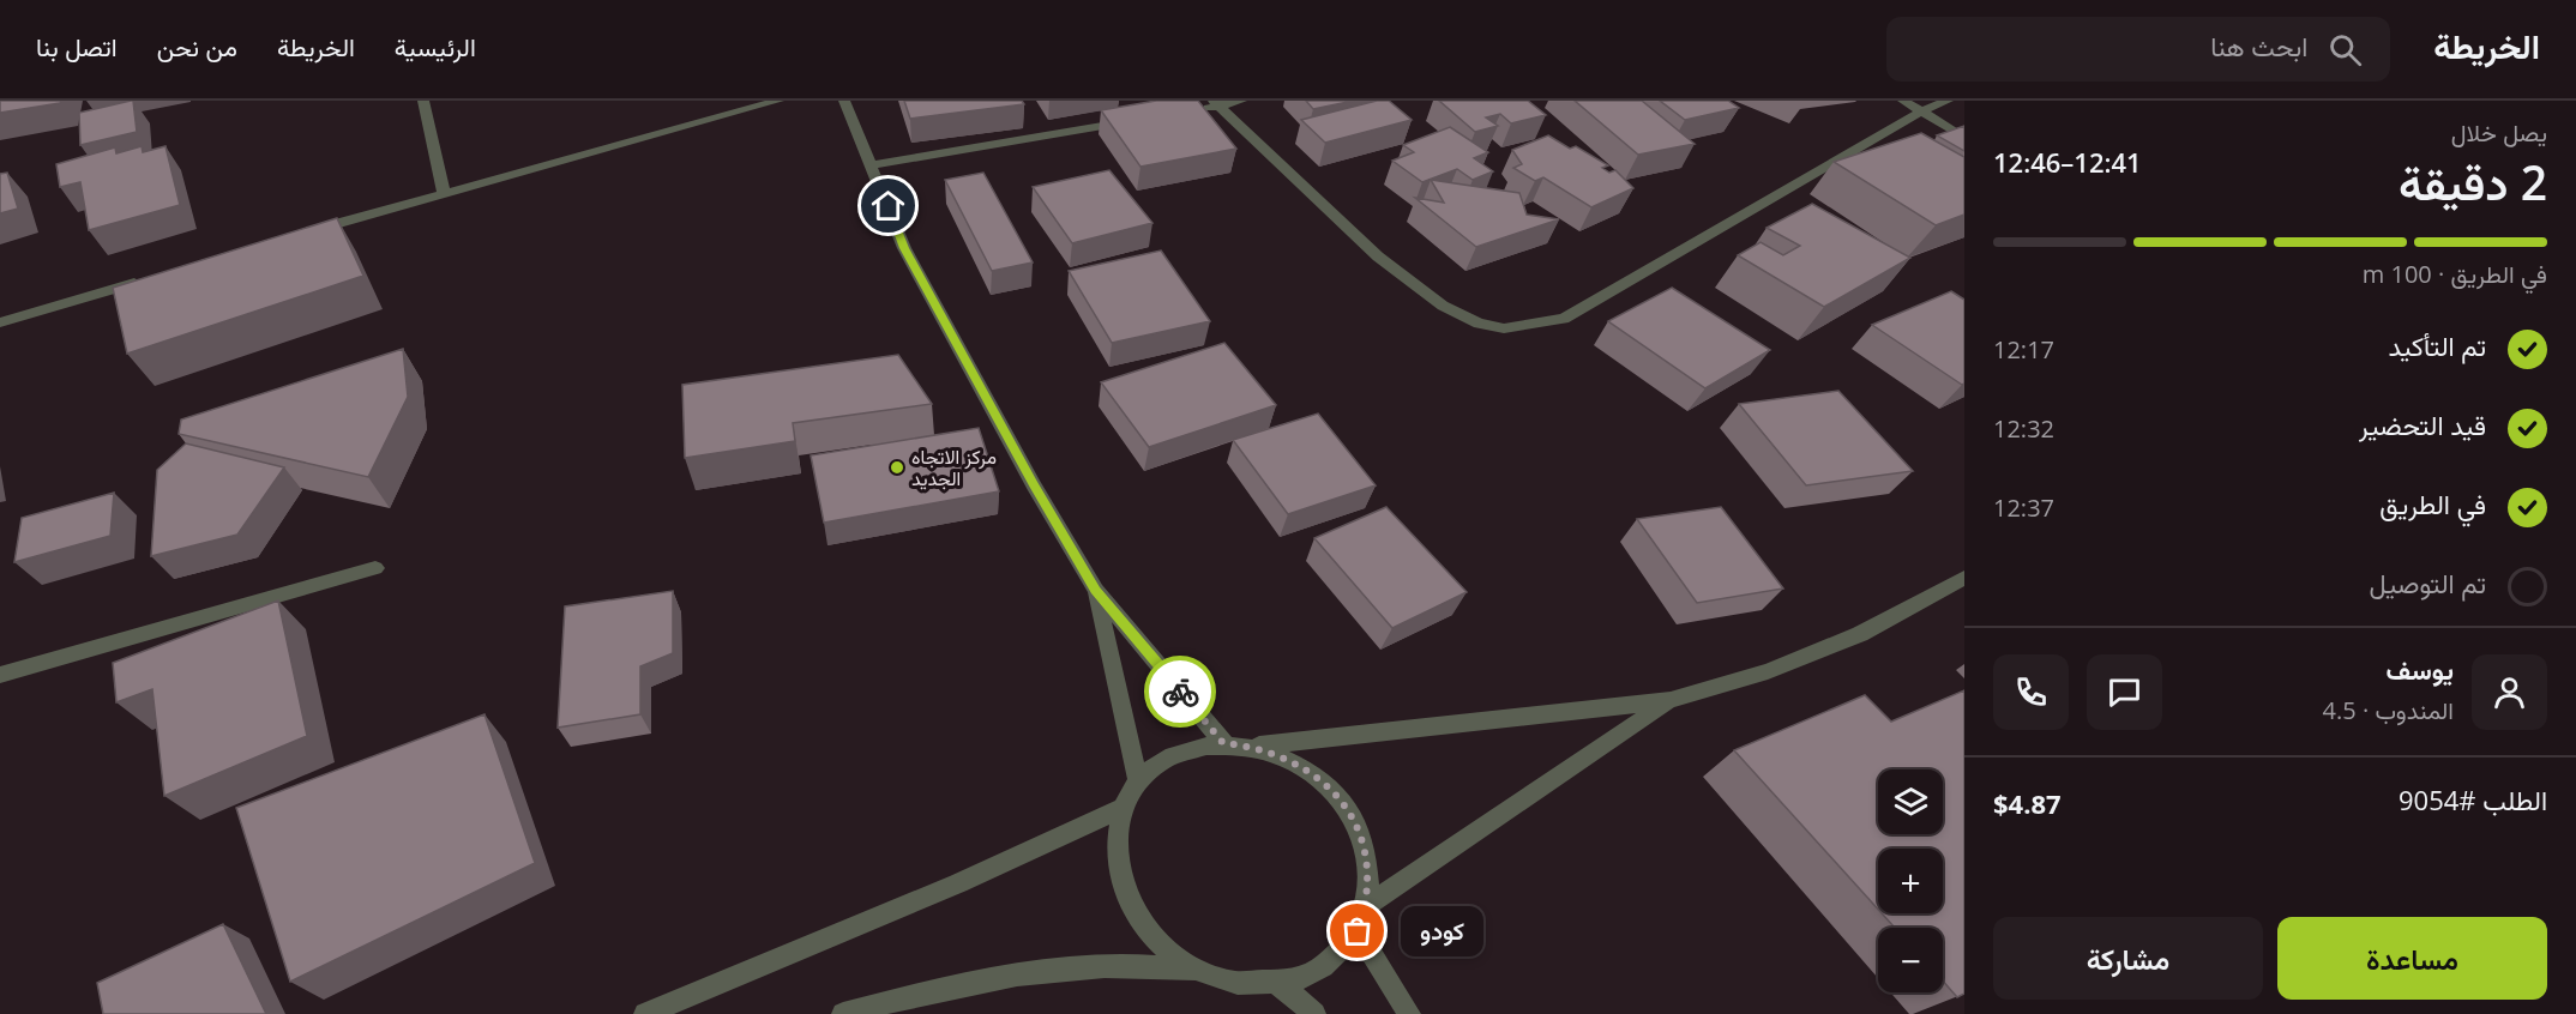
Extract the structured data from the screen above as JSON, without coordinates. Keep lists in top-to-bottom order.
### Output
{
  "places": ["مركز الاتجاه الجديد", "كودو"],
  "page": {
    "header": "الخريطة",
    "search": "ابحث هنا",
    "nav": [
      "الرئيسية",
      "الخريطة",
      "من نحن",
      "اتصل بنا"
    ],
    "heading": ["2 دقيقة", "يصل خلال", "12:41–12:46"],
    "panel": [
      "يوسف",
      "المندوب · 4.5",
      "الطلب #9054",
      "$4.87"
    ],
    "bar": "في الطريق · 100 m",
    "list": [
      ["تم التأكيد", "12:17"],
      ["قيد التحضير", "12:32"],
      ["في الطريق", "12:37"],
      "تم التوصيل"
    ],
    "map_buttons": ["+", "−"],
    "buttons": ["مساعدة", "مشاركة"],
    "bubble": "كودو"
  }
}
